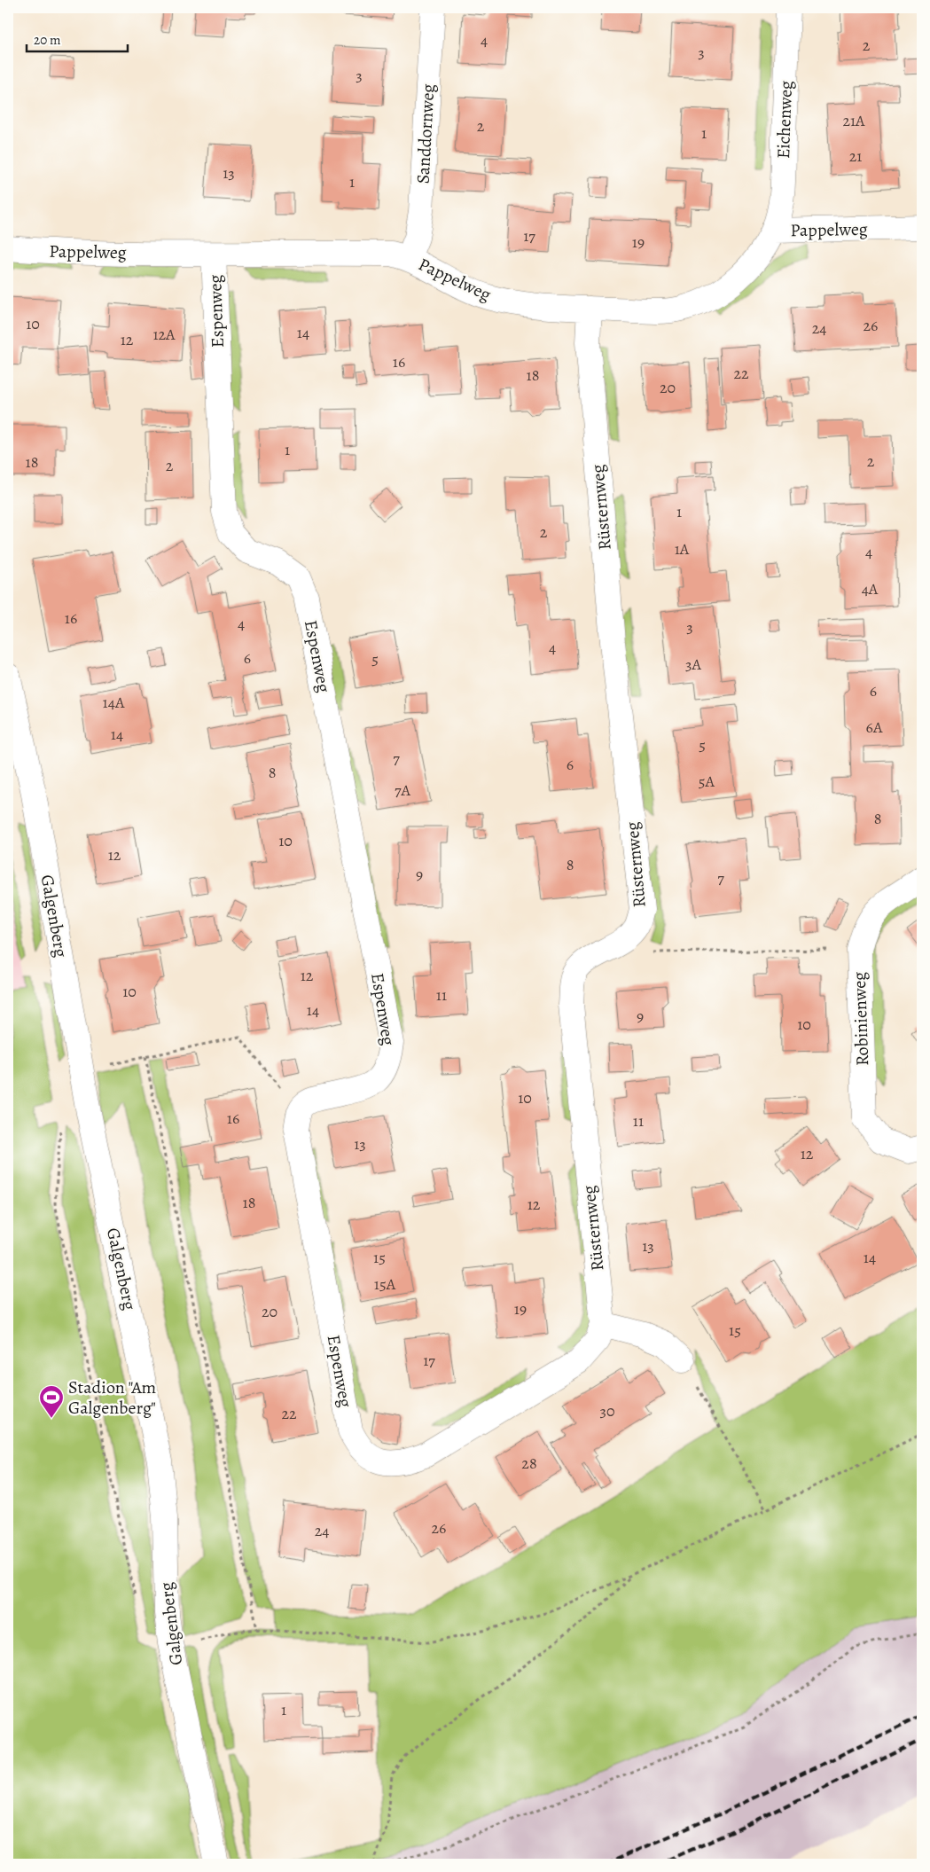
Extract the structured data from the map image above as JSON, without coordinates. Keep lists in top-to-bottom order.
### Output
{
  "streets": {
    "street": [
      "Eichenweg",
      "Sanddornweg",
      "Pappelweg",
      "Espenweg",
      "Rüsternweg",
      "Galgenberg",
      "Robinienweg"
    ]
  },
  "crossings": [
    ["Eichenweg", "Pappelweg"],
    ["Sanddornweg", "Pappelweg"],
    ["Pappelweg", "Espenweg"],
    ["Pappelweg", "Rüsternweg"],
    ["Espenweg", "Rüsternweg"]
  ],
  "places": {
    "sports": ["Stadion \"Am Galgenberg\""]
  },
  "house_numbers": [
    "4",
    "2",
    "3",
    "3",
    "21A",
    "2",
    "1",
    "21",
    "13",
    "1",
    "17",
    "19",
    "10",
    "26",
    "24",
    "14",
    "12A",
    "12",
    "16",
    "22",
    "18",
    "20",
    "1",
    "2",
    "18",
    "2",
    "1",
    "2",
    "1A",
    "4",
    "4A",
    "16",
    "4",
    "3",
    "4",
    "6",
    "5",
    "3A",
    "6",
    "14A",
    "6A",
    "14",
    "5",
    "7",
    "6",
    "8",
    "5A",
    "7A",
    "8",
    "10",
    "12",
    "8",
    "9",
    "7",
    "12",
    "10",
    "11",
    "14",
    "9",
    "10",
    "10",
    "16",
    "11",
    "13",
    "12",
    "18",
    "12",
    "13",
    "15",
    "14",
    "15A",
    "19",
    "20",
    "15",
    "17",
    "30",
    "22",
    "28",
    "26",
    "24",
    "1"
  ],
  "scale_bar": "20 m"
}
